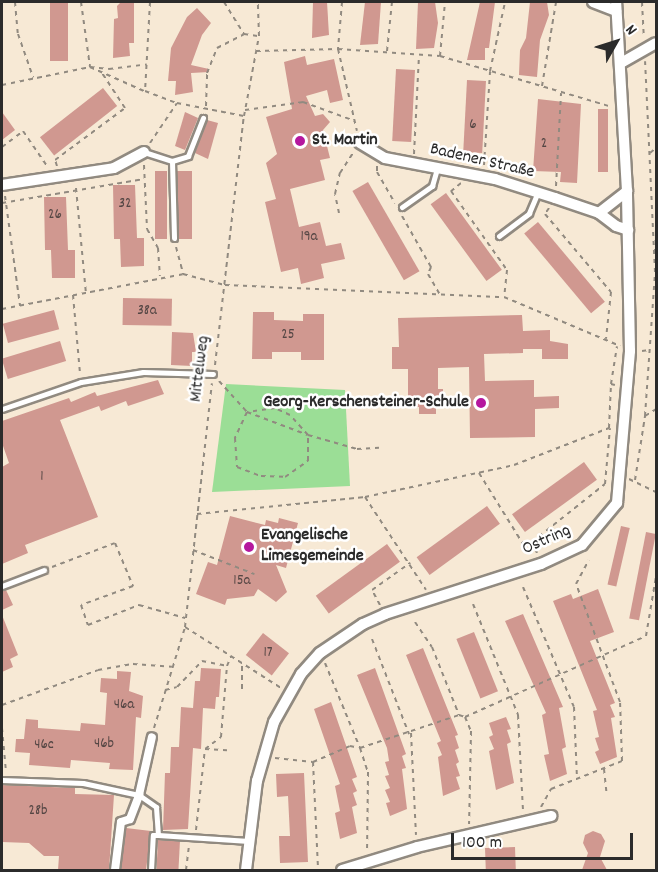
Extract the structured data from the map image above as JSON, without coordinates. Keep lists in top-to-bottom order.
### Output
{
  "streets": {
    "street": ["Badener Straße", "Ostring"],
    "path": ["Mittelweg"]
  },
  "crossings": [
    ["Badener Straße", "Ostring"]
  ],
  "places": ["St. Martin", "Georg-Kerschensteiner-Schule", "Evangelische Limesgemeinde"],
  "house_numbers": [
    "6",
    "2",
    "32",
    "26",
    "19a",
    "38a",
    "25",
    "1",
    "15a",
    "17",
    "46a",
    "46b",
    "46c",
    "28b"
  ],
  "scale_bar": "100 m",
  "north": "top right"
}
